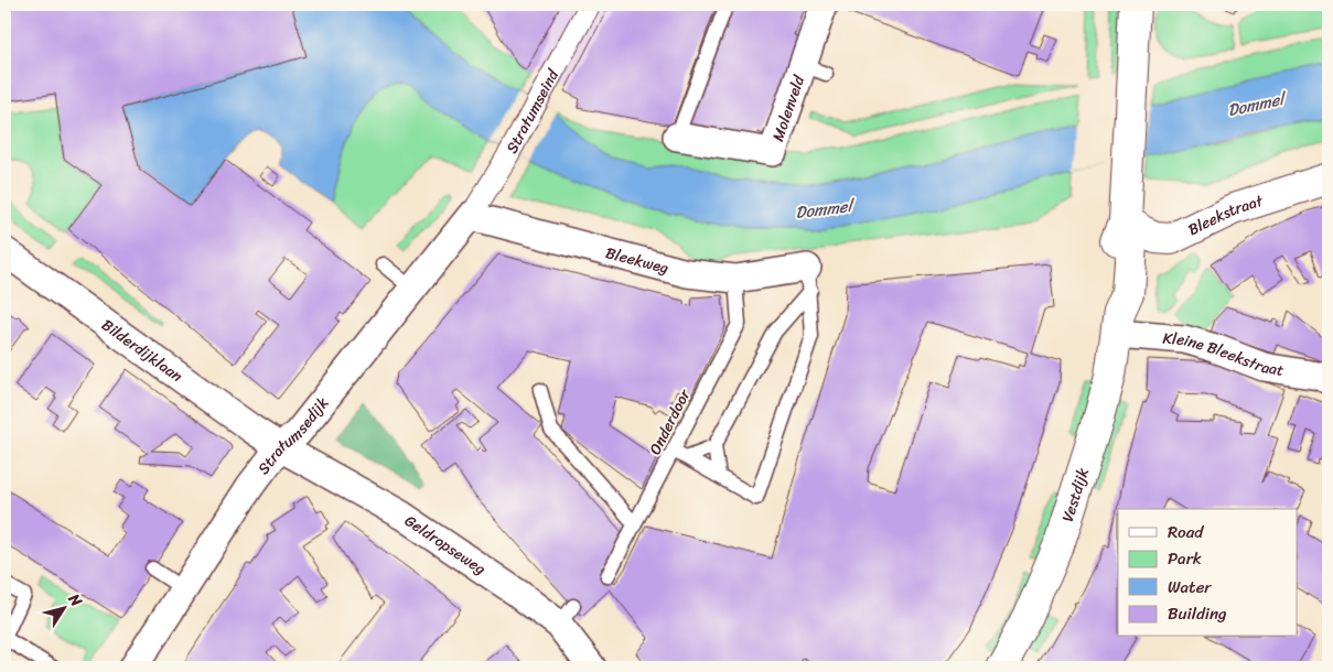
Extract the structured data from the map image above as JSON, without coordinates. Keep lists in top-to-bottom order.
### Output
{
  "streets": {
    "street": [
      "Molenveld",
      "Stratumseind",
      "Bleekstraat",
      "Bleekweg",
      "Bilderdijklaan",
      "Kleine Bleekstraat",
      "Stratumsedijk",
      "Vestdijk",
      "Geldropseweg"
    ],
    "lane": ["Onderdoor"]
  },
  "crossings": [
    ["Stratumseind", "Bleekweg"],
    ["Stratumseind", "Stratumsedijk"],
    ["Bleekstraat", "Vestdijk"],
    ["Bleekweg", "Onderdoor"],
    ["Bleekweg", "Stratumsedijk"],
    ["Bilderdijklaan", "Stratumsedijk"],
    ["Bilderdijklaan", "Geldropseweg"],
    ["Kleine Bleekstraat", "Vestdijk"],
    ["Stratumsedijk", "Geldropseweg"]
  ],
  "water": ["Dommel"],
  "legend": [
    "Road",
    "Park",
    "Water",
    "Building"
  ],
  "north": "top right"
}
